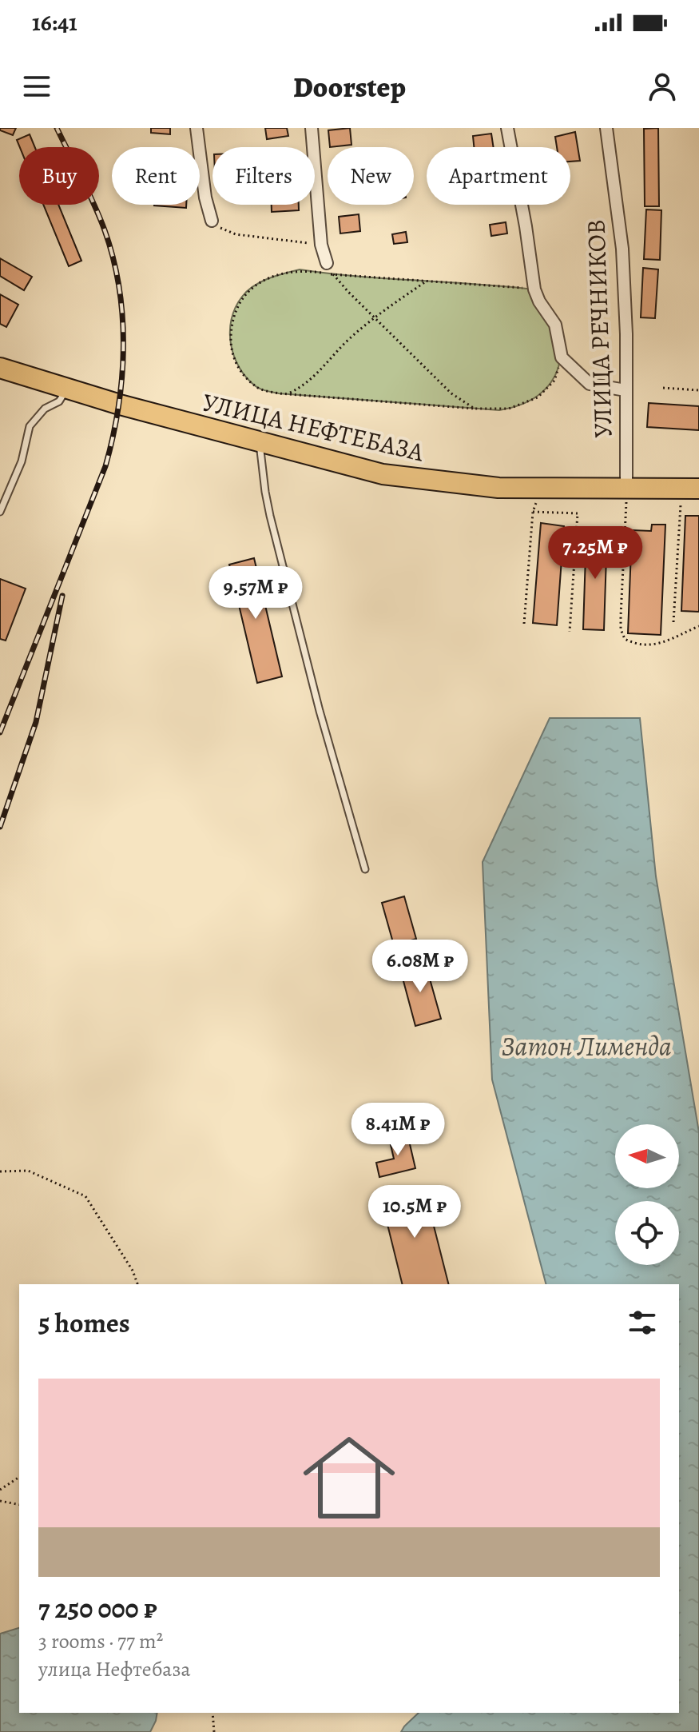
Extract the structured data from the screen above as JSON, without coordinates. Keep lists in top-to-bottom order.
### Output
{
  "streets": {
    "main road": ["УЛИЦА НЕФТЕБАЗА"],
    "street": ["УЛИЦА РЕЧНИКОВ"]
  },
  "crossings": [
    ["УЛИЦА РЕЧНИКОВ", "УЛИЦА НЕФТЕБАЗА"]
  ],
  "water": ["Затон Лименда"],
  "north": "left",
  "page": {
    "status": "16:41",
    "header": "Doorstep",
    "chip": [
      "Buy",
      "Rent",
      "Filters",
      "New",
      "Apartment"
    ],
    "price": [
      "7.25M ₽",
      "9.57M ₽",
      "6.08M ₽",
      "8.41M ₽",
      "10.5M ₽"
    ],
    "heading": "5 homes",
    "list": [
      {
        "name": "7 250 000 ₽",
        "note": "3 rooms · 77 m² · улица Нефтебаза"
      }
    ]
  }
}
